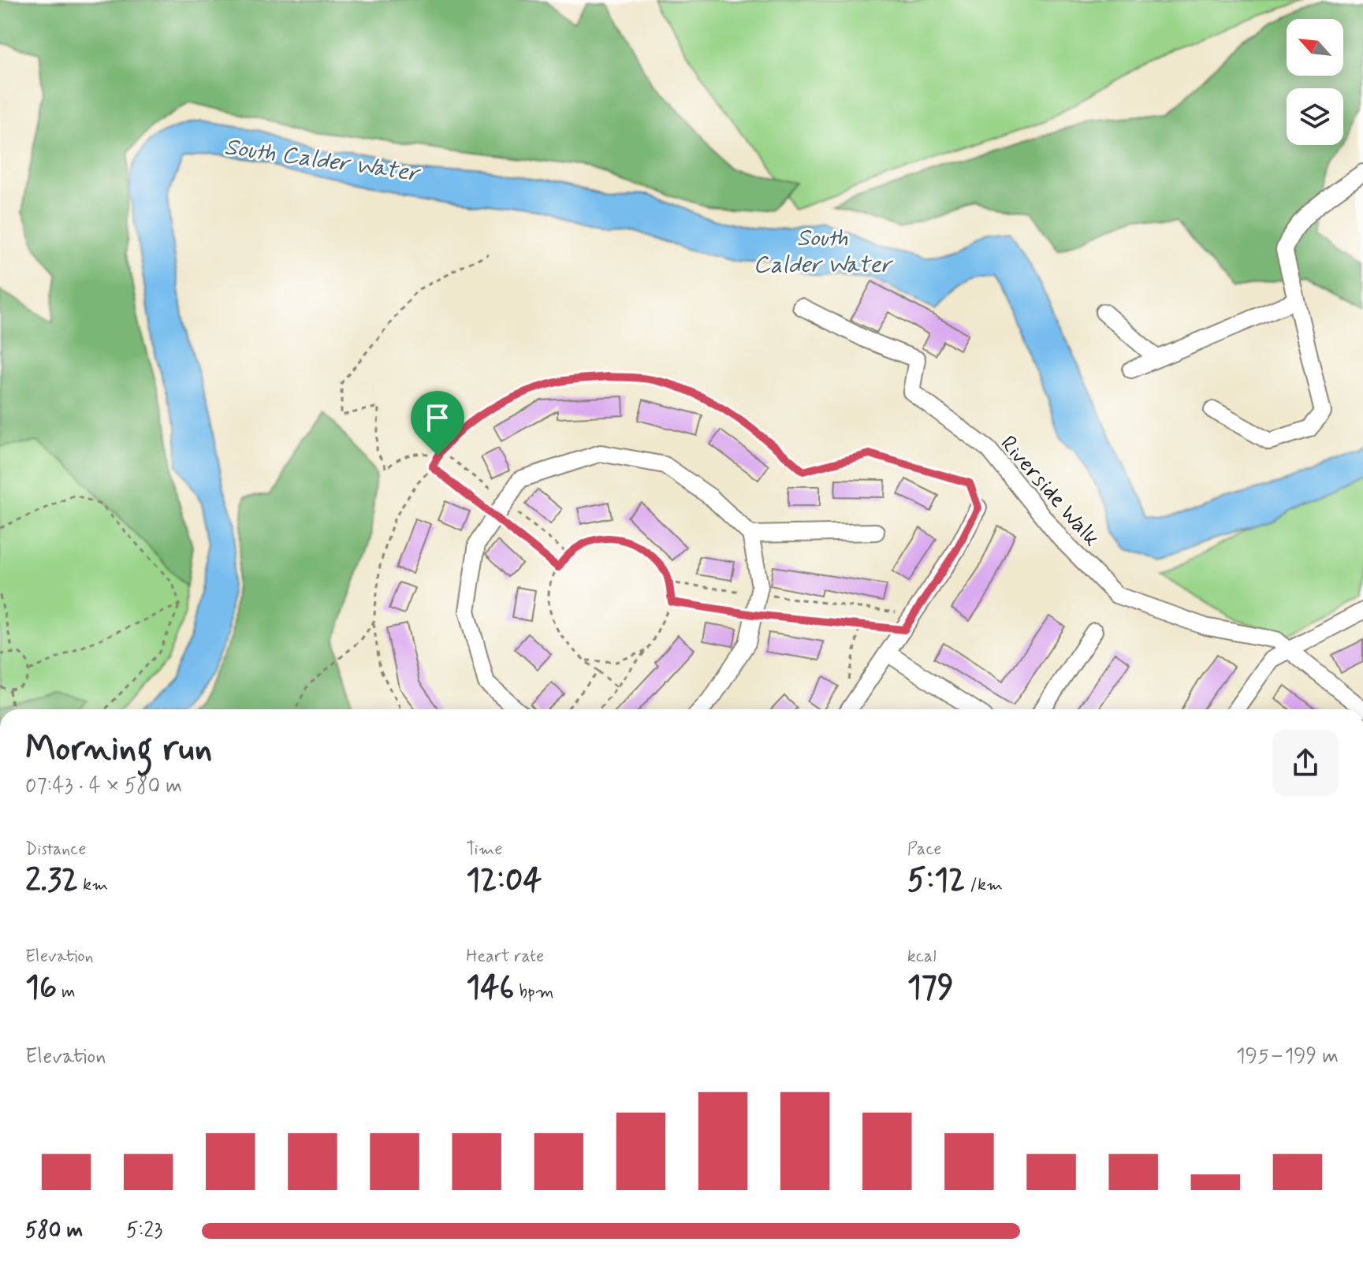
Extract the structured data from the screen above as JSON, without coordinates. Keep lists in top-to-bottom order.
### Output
{
  "streets": {
    "street": ["Riverside Walk"]
  },
  "water": ["South Calder Water"],
  "north": "top left",
  "page": {
    "heading": ["Morning run", "07:43 · 4 × 580 m"],
    "stats": [
      ["Distance", "2.32 km"],
      ["Time", "12:04"],
      ["Pace", "5:12 /km"],
      ["Elevation", "16 m"],
      ["Heart rate", "146 bpm"],
      ["kcal", "179"]
    ],
    "chart": ["Elevation", "195–199 m"],
    "list": [
      {
        "name": "580 m",
        "note": "5:23"
      }
    ]
  }
}
